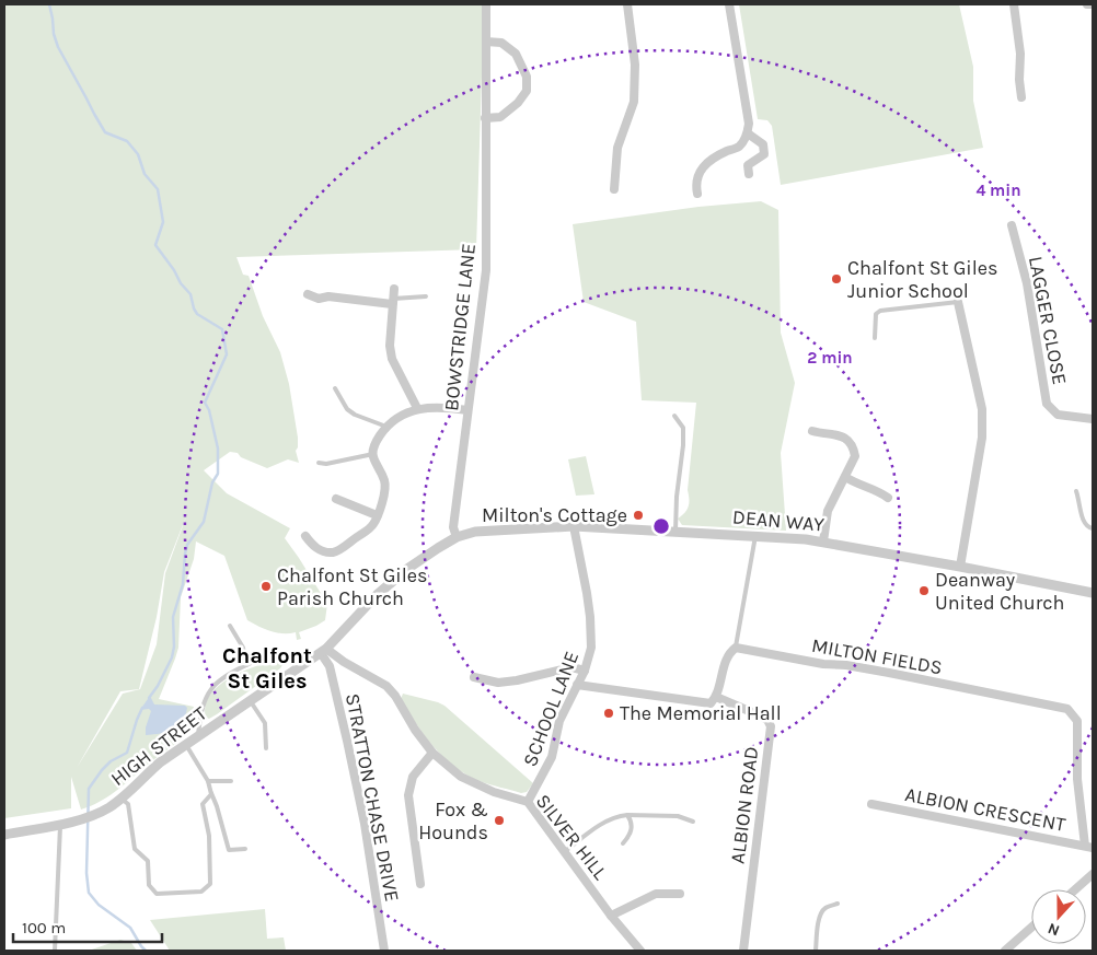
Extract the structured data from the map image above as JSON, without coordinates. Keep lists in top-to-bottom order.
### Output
{
  "streets": {
    "street": [
      "LAGGER CLOSE",
      "BOWSTRIDGE LANE",
      "DEAN WAY",
      "MILTON FIELDS",
      "SCHOOL LANE",
      "HIGH STREET",
      "STRATTON CHASE DRIVE",
      "ALBION ROAD",
      "ALBION CRESCENT",
      "SILVER HILL"
    ]
  },
  "crossings": [
    ["BOWSTRIDGE LANE", "DEAN WAY"],
    ["BOWSTRIDGE LANE", "HIGH STREET"],
    ["DEAN WAY", "SCHOOL LANE"],
    ["DEAN WAY", "HIGH STREET"],
    ["MILTON FIELDS", "ALBION CRESCENT"],
    ["SCHOOL LANE", "SILVER HILL"],
    ["HIGH STREET", "STRATTON CHASE DRIVE"],
    ["HIGH STREET", "SILVER HILL"],
    ["STRATTON CHASE DRIVE", "SILVER HILL"]
  ],
  "districts": ["Chalfont St Giles"],
  "places": [
    "Chalfont St Giles Junior School",
    "Milton's Cottage",
    "Chalfont St Giles Parish Church",
    "Deanway United Church",
    "The Memorial Hall",
    "Fox & Hounds"
  ],
  "scale_bar": "100 m",
  "north": "bottom",
  "rings": ["4 min", "2 min"]
}
